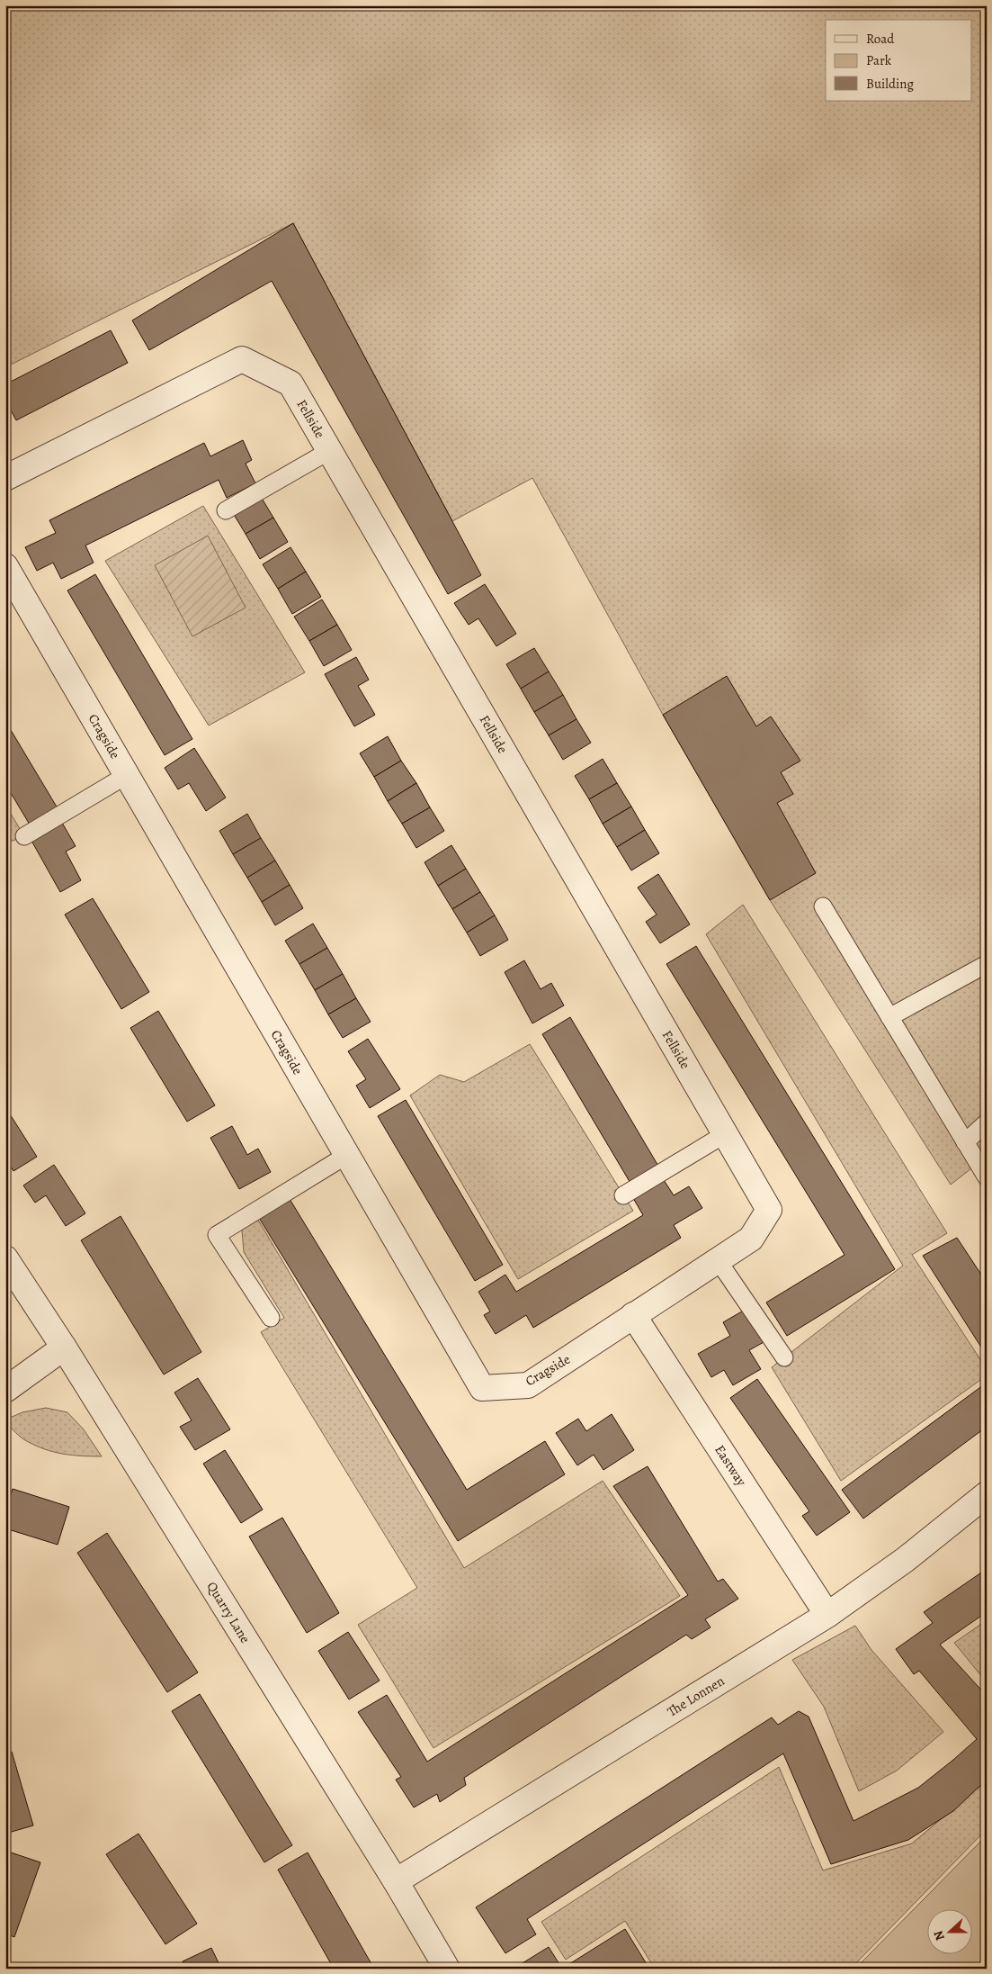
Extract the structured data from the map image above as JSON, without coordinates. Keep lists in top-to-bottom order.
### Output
{
  "streets": {
    "street": [
      "Fellside",
      "Cragside",
      "Eastway",
      "Quarry Lane",
      "The Lonnen"
    ]
  },
  "crossings": [
    ["Fellside", "Cragside"],
    ["Fellside", "Eastway"],
    ["Cragside", "Eastway"],
    ["Eastway", "The Lonnen"],
    ["Quarry Lane", "The Lonnen"]
  ],
  "legend": ["Road", "Park", "Building"],
  "north": "left"
}
